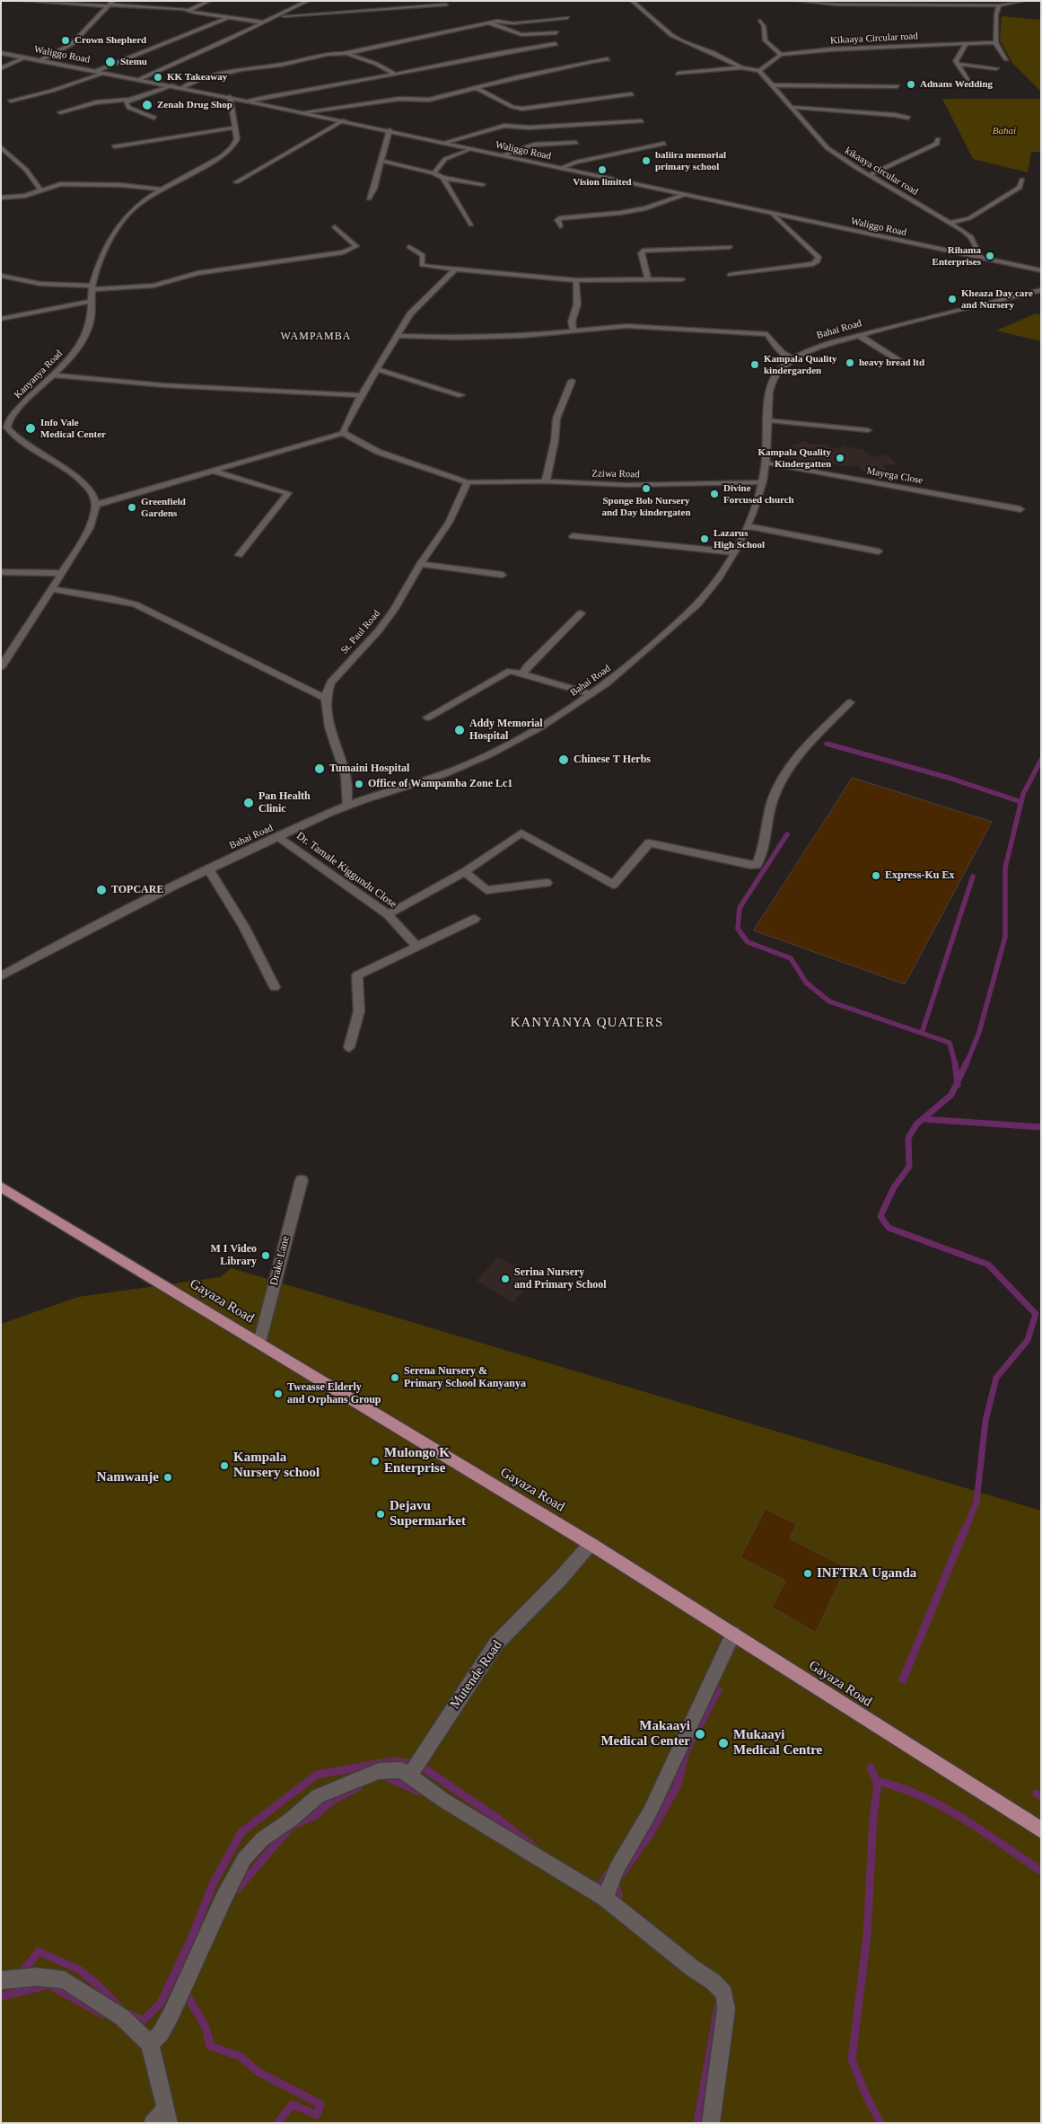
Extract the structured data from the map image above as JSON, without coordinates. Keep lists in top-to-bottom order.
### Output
{
  "streets": {
    "main road": ["Gayaza Road"],
    "street": [
      "Kikaaya Circular road",
      "Waliggo Road",
      "kikaaya circular road",
      "Bahai Road",
      "Kanyanya Road",
      "Zziwa Road",
      "Mayega Close",
      "St. Paul Road",
      "Dr. Tamale Kiggundu Close",
      "Drake Lane",
      "Mutende Road"
    ]
  },
  "crossings": [
    ["Kikaaya Circular road", "kikaaya circular road"],
    ["Waliggo Road", "kikaaya circular road"],
    ["Waliggo Road", "Kanyanya Road"],
    ["Bahai Road", "Zziwa Road"],
    ["Bahai Road", "Mayega Close"],
    ["Bahai Road", "Dr. Tamale Kiggundu Close"],
    ["Zziwa Road", "St. Paul Road"],
    ["Drake Lane", "Gayaza Road"],
    ["Gayaza Road", "Mutende Road"]
  ],
  "districts": ["WAMPAMBA", "KANYANYA QUATERS"],
  "parks": ["Bahai"],
  "places": [
    "Crown Shepherd",
    "Stemu",
    "KK Takeaway",
    "Adnans Wedding",
    "Zenah Drug Shop",
    "baliira memorial primary school",
    "Vision limited",
    "Rihama Enterprises",
    "Kheaza Day care and Nursery",
    "heavy bread ltd",
    "Kampala Quality kindergarden",
    "Info Vale Medical Center",
    "Kampala Quality Kindergatten",
    "Sponge Bob Nursery and Day kindergaten",
    "Divine Forcused church",
    "Greenfield Gardens",
    "Lazarus High School",
    "Addy Memorial Hospital",
    "Chinese T Herbs",
    "Tumaini Hospital",
    "Office of Wampamba Zone Lc1",
    "Pan Health Clinic",
    "Express-Ku Ex",
    "TOPCARE",
    "M I Video Library",
    "Serina Nursery and Primary School",
    "Serena Nursery & Primary School Kanyanya",
    "Tweasse Elderly and Orphans Group",
    "Mulongo K Enterprise",
    "Kampala Nursery school",
    "Namwanje",
    "Dejavu Supermarket",
    "INFTRA Uganda",
    "Makaayi Medical Center",
    "Mukaayi Medical Centre"
  ]
}
